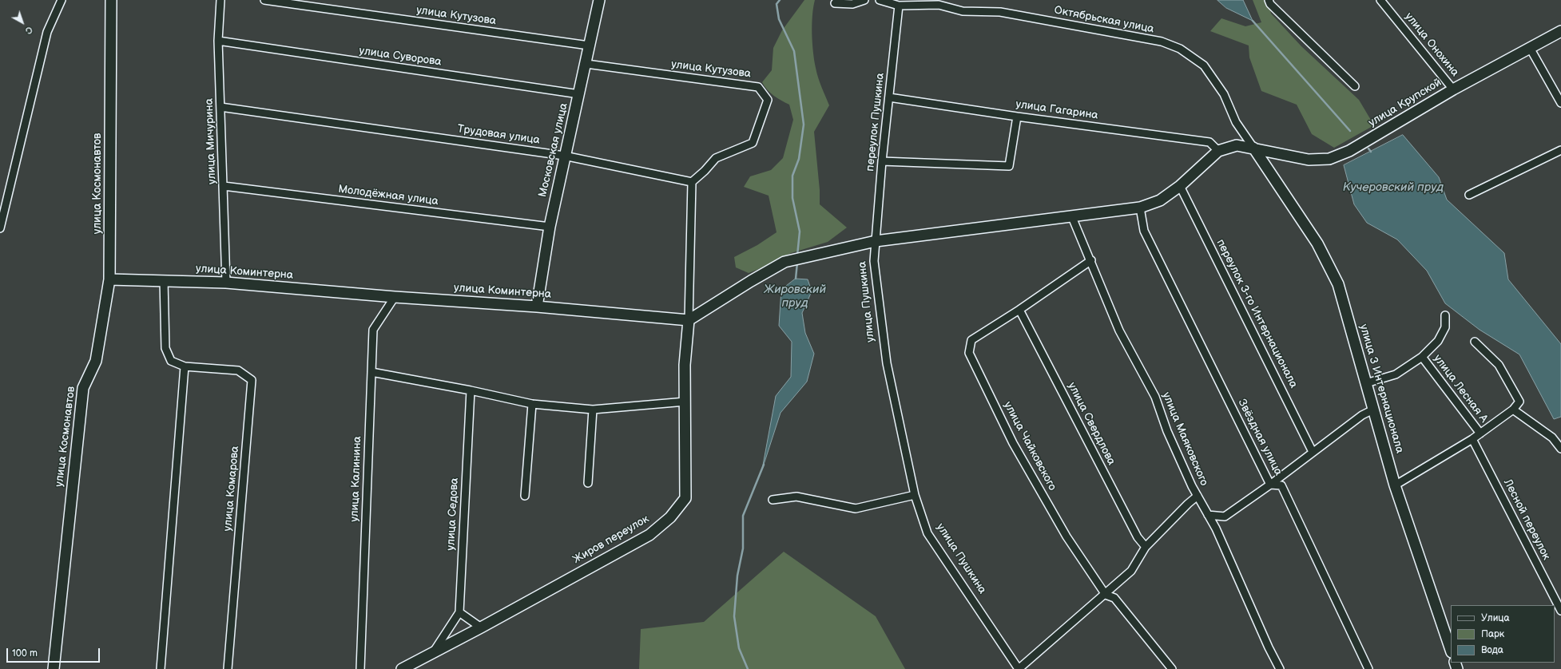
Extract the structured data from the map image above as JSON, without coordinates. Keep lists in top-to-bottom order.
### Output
{
  "streets": {
    "street": [
      "улица Кутузова",
      "Октябрьская улица",
      "улица Онохина",
      "улица Суворова",
      "улица Крупской",
      "улица Гагарина",
      "переулок Пушкина",
      "Трудовая улица",
      "улица Мичурина",
      "Московская улица",
      "улица Космонавтов",
      "Молодёжная улица",
      "улица Коминтерна",
      "улица Пушкина",
      "переулок 3-го Интернационала",
      "улица 3 Интернационала",
      "улица Лесная А",
      "улица Свердлова",
      "Звёздная улица",
      "улица Маяковского",
      "улица Чайковского",
      "улица Калинина",
      "улица Комарова",
      "улица Седова",
      "Лесной переулок",
      "Жиров переулок"
    ]
  },
  "crossings": [
    ["улица Кутузова", "Трудовая улица"],
    ["улица Кутузова", "Московская улица"],
    ["Октябрьская улица", "улица Крупской"],
    ["Октябрьская улица", "переулок Пушкина"],
    ["Октябрьская улица", "улица 3 Интернационала"],
    ["улица Онохина", "улица Крупской"],
    ["улица Суворова", "улица Мичурина"],
    ["улица Суворова", "Московская улица"],
    ["улица Крупской", "улица 3 Интернационала"],
    ["улица Гагарина", "переулок Пушкина"],
    ["переулок Пушкина", "улица Пушкина"],
    ["Трудовая улица", "улица Мичурина"],
    ["Трудовая улица", "Московская улица"],
    ["улица Мичурина", "Молодёжная улица"],
    ["улица Мичурина", "улица Коминтерна"],
    ["Московская улица", "Молодёжная улица"],
    ["Московская улица", "улица Коминтерна"],
    ["улица Космонавтов", "улица Коминтерна"],
    ["улица Коминтерна", "улица Калинина"],
    ["улица Коминтерна", "улица Комарова"],
    ["улица Коминтерна", "Жиров переулок"],
    ["улица Свердлова", "улица Чайковского"],
    ["улица Маяковского", "улица Чайковского"]
  ],
  "water": ["Кучеровский пруд", "Жировский пруд"],
  "legend": ["Улица", "Парк", "Вода"],
  "scale_bar": "100 m",
  "north": "bottom right"
}
